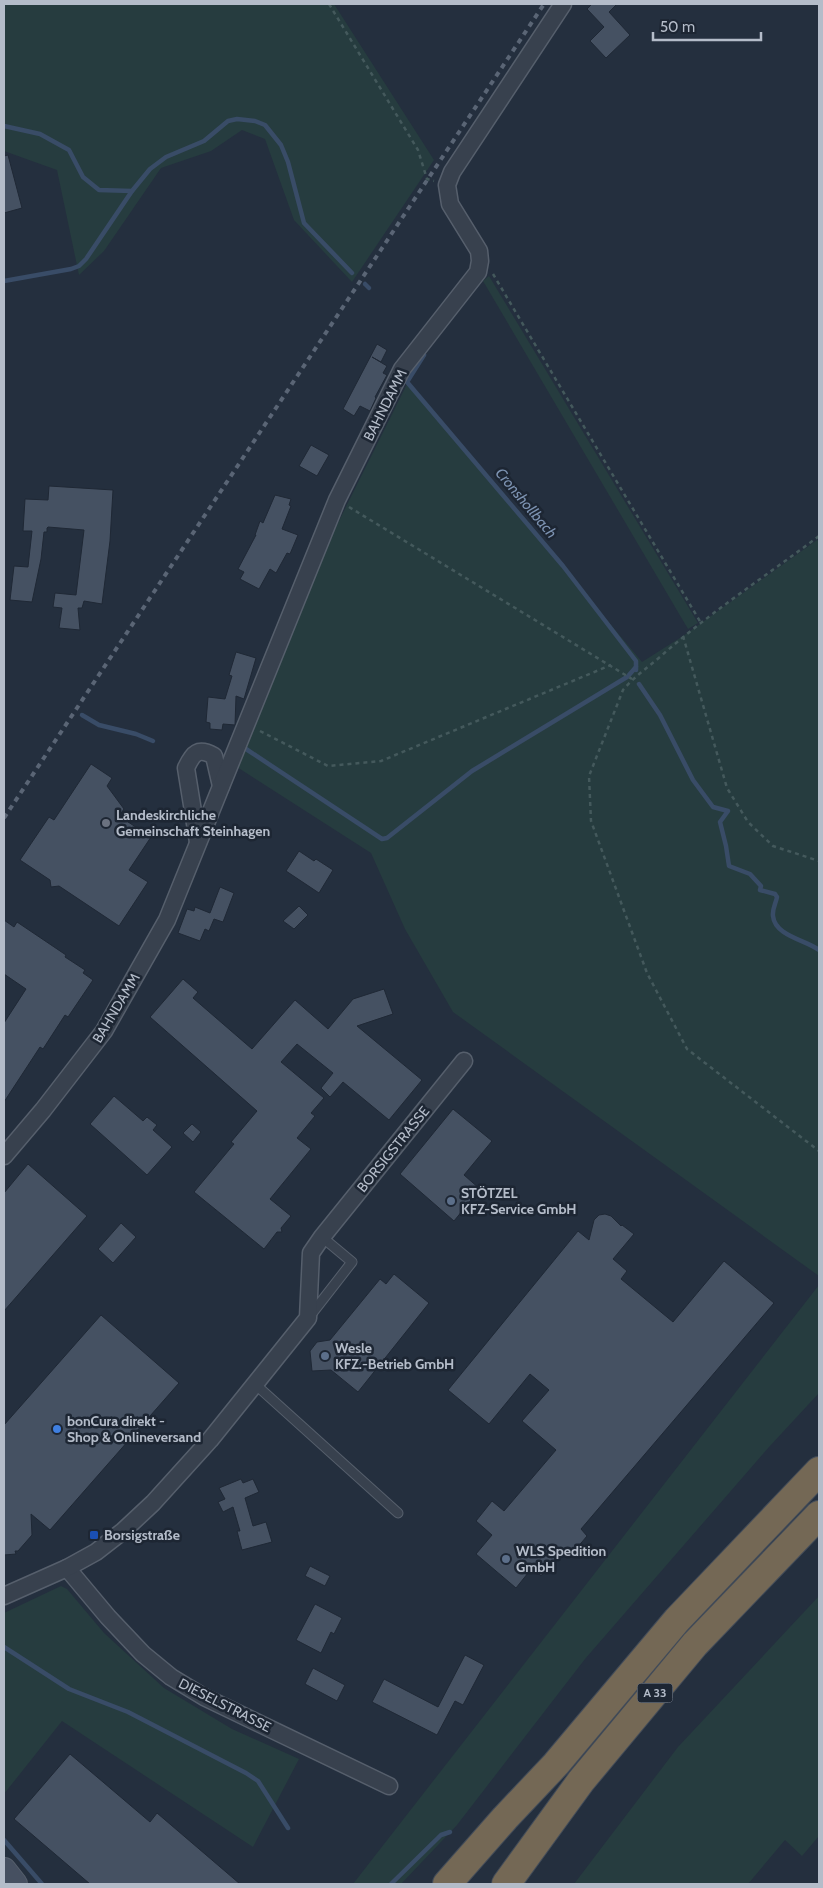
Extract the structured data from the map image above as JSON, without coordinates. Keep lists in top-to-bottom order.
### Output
{
  "streets": {
    "highway": ["A 33"],
    "street": ["BAHNDAMM", "BORSIGSTRASSE", "DIESELSTRASSE"]
  },
  "water": ["Cronshollbach"],
  "places": {
    "other": [
      "Landeskirchliche Gemeinschaft Steinhagen",
      "STÖTZEL KFZ-Service GmbH",
      "Wesle KFZ.-Betrieb GmbH",
      "bonCura direkt - Shop & Onlineversand",
      "WLS Spedition GmbH"
    ],
    "transit": ["Borsigstraße"]
  },
  "scale_bar": "50 m"
}
